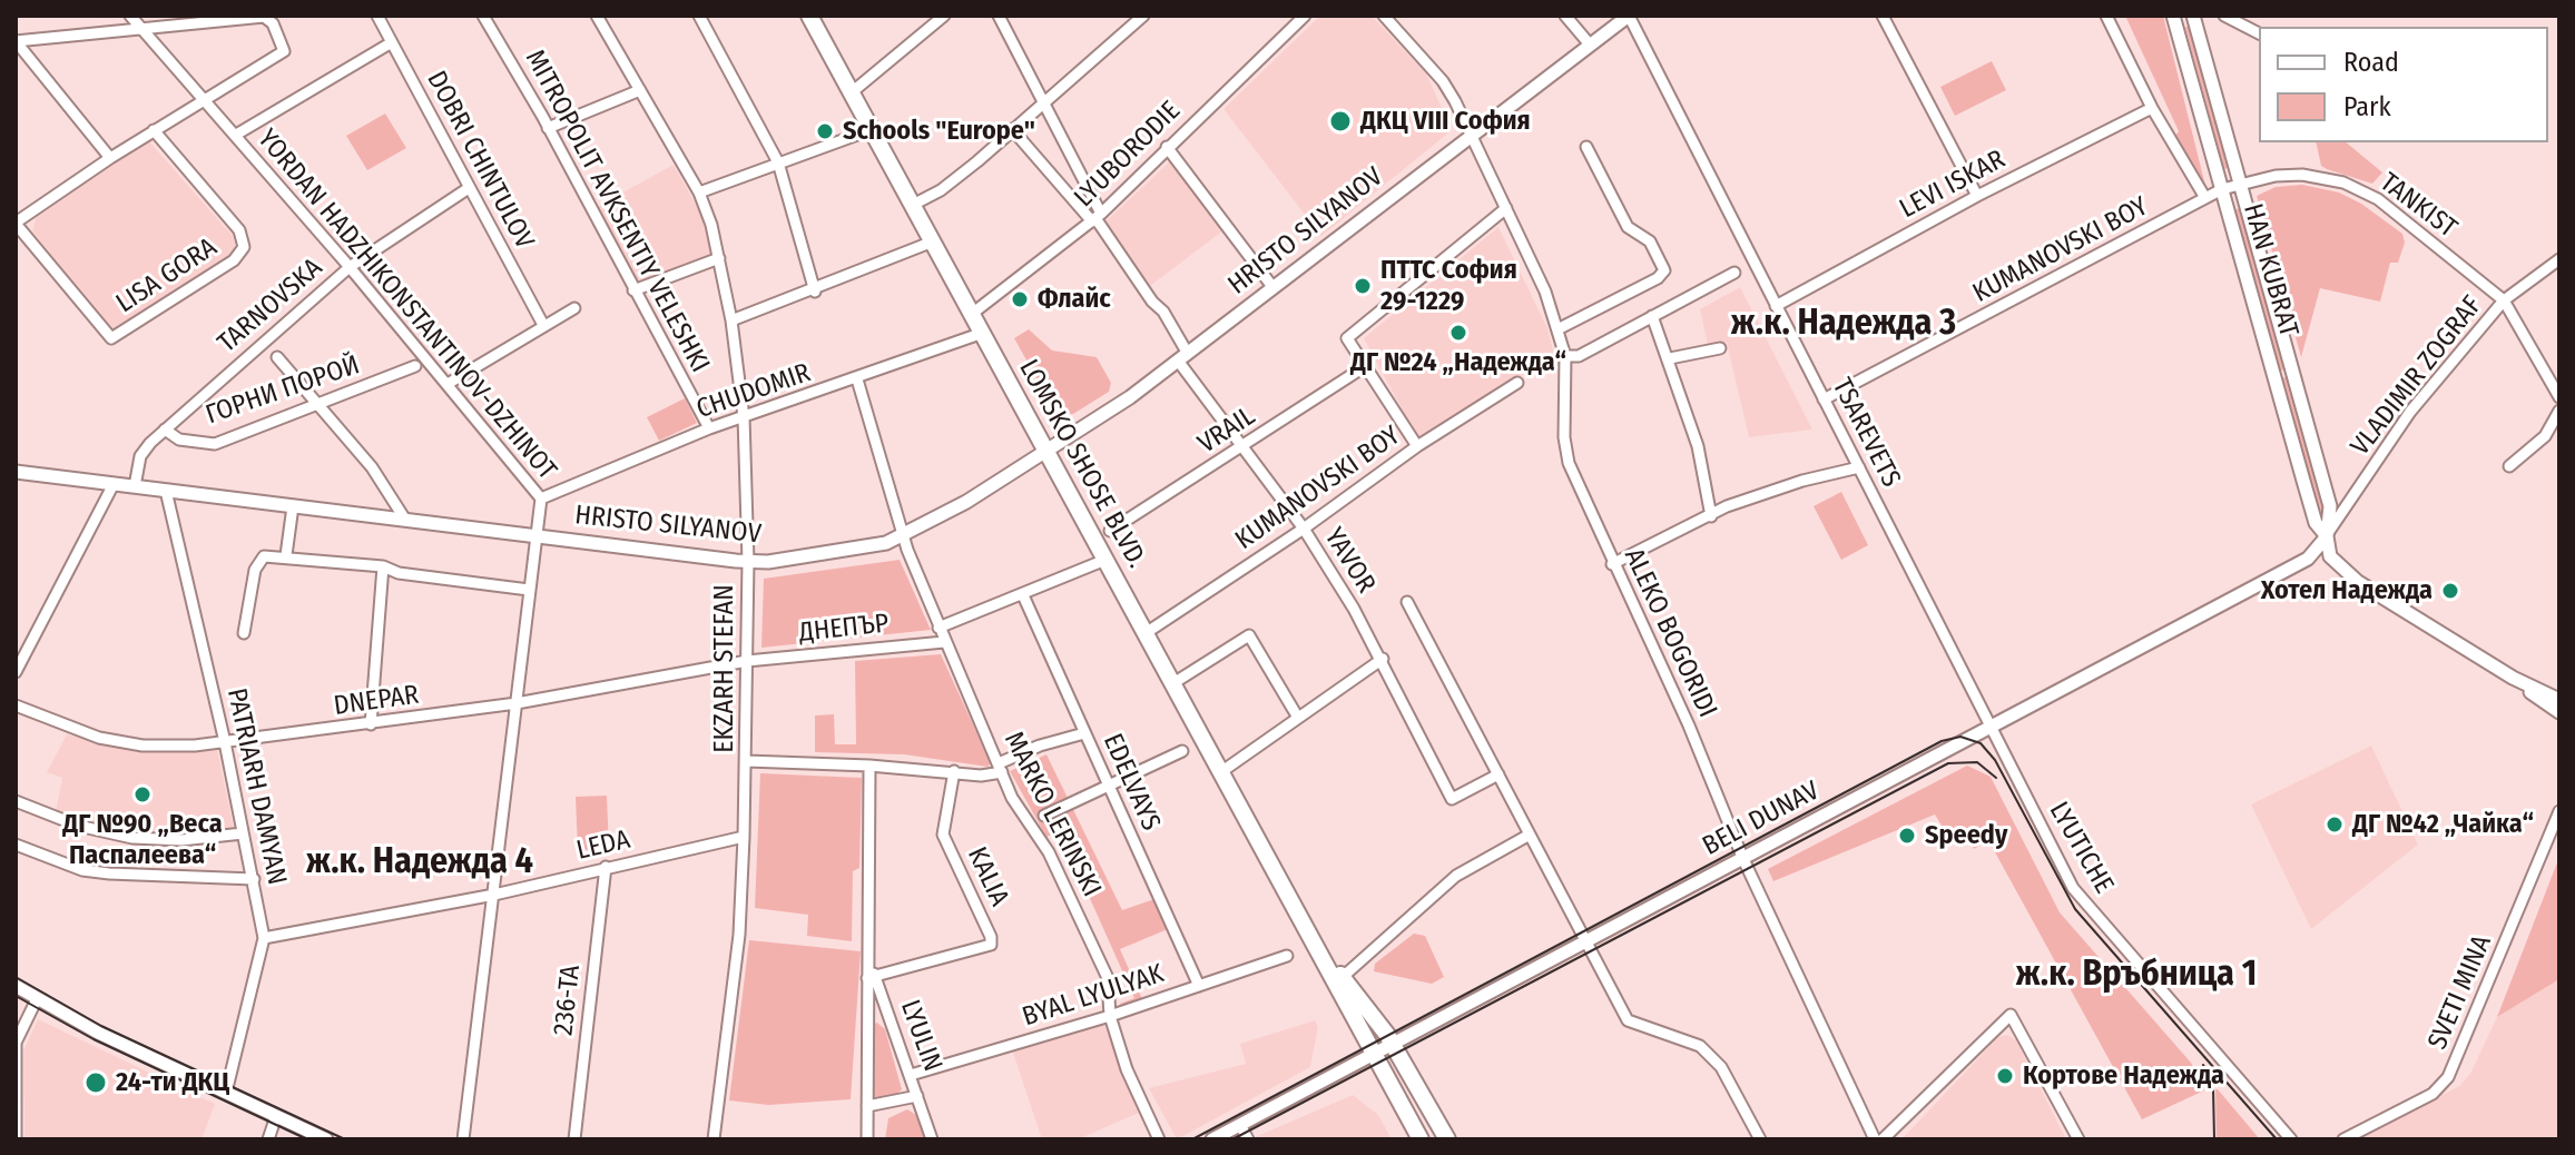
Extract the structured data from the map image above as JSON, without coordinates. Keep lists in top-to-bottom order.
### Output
{
  "streets": {
    "main road": ["LOMSKO SHOSE BLVD."],
    "street": [
      "LYUBORODIE",
      "DOBRI CHINTULOV",
      "LEVI ISKAR",
      "TANKIST",
      "MITROPOLIT AVKSENTIY VELESHKI",
      "HRISTO SILYANOV",
      "KUMANOVSKI BOY",
      "HAN KUBRAT",
      "LISA GORA",
      "YORDAN HADZHIKONSTANTINOV-DZHINOT",
      "TARNOVSKA",
      "VLADIMIR ZOGRAF",
      "ГОРНИ ПОРОЙ",
      "CHUDOMIR",
      "VRAIL",
      "TSAREVETS",
      "YAVOR",
      "ДНЕПЪР",
      "ALEKO BOGORIDI",
      "EKZARH STEFAN",
      "DNEPAR",
      "EDELVAYS",
      "PATRIARH DAMYAN",
      "MARKO LERINSKI",
      "BELI DUNAV",
      "LEDA",
      "LYUTICHE",
      "KALIA",
      "SVETI MINA",
      "BYAL LYULYAK",
      "236-ТА",
      "LYULIN"
    ]
  },
  "crossings": [
    ["LYUBORODIE", "LOMSKO SHOSE BLVD."],
    ["LYUBORODIE", "YAVOR"],
    ["DOBRI CHINTULOV", "TARNOVSKA"],
    ["LEVI ISKAR", "TSAREVETS"],
    ["TANKIST", "KUMANOVSKI BOY"],
    ["TANKIST", "HAN KUBRAT"],
    ["TANKIST", "VLADIMIR ZOGRAF"],
    ["MITROPOLIT AVKSENTIY VELESHKI", "CHUDOMIR"],
    ["HRISTO SILYANOV", "YORDAN HADZHIKONSTANTINOV-DZHINOT"],
    ["HRISTO SILYANOV", "TARNOVSKA"],
    ["HRISTO SILYANOV", "TSAREVETS"],
    ["HRISTO SILYANOV", "LOMSKO SHOSE BLVD."],
    ["HRISTO SILYANOV", "YAVOR"],
    ["HRISTO SILYANOV", "ALEKO BOGORIDI"],
    ["HRISTO SILYANOV", "EKZARH STEFAN"],
    ["HRISTO SILYANOV", "PATRIARH DAMYAN"],
    ["HRISTO SILYANOV", "MARKO LERINSKI"],
    ["KUMANOVSKI BOY", "HAN KUBRAT"],
    ["KUMANOVSKI BOY", "TSAREVETS"],
    ["KUMANOVSKI BOY", "LOMSKO SHOSE BLVD."],
    ["KUMANOVSKI BOY", "YAVOR"],
    ["HAN KUBRAT", "VLADIMIR ZOGRAF"],
    ["HAN KUBRAT", "BELI DUNAV"],
    ["YORDAN HADZHIKONSTANTINOV-DZHINOT", "TARNOVSKA"],
    ["YORDAN HADZHIKONSTANTINOV-DZHINOT", "CHUDOMIR"],
    ["YORDAN HADZHIKONSTANTINOV-DZHINOT", "DNEPAR"],
    ["YORDAN HADZHIKONSTANTINOV-DZHINOT", "LEDA"],
    ["TARNOVSKA", "ГОРНИ ПОРОЙ"],
    ["VLADIMIR ZOGRAF", "BELI DUNAV"],
    ["CHUDOMIR", "LOMSKO SHOSE BLVD."],
    ["CHUDOMIR", "EKZARH STEFAN"],
    ["CHUDOMIR", "MARKO LERINSKI"],
    ["VRAIL", "YAVOR"],
    ["TSAREVETS", "BELI DUNAV"],
    ["TSAREVETS", "LYUTICHE"],
    ["LOMSKO SHOSE BLVD.", "BELI DUNAV"],
    ["ДНЕПЪР", "EKZARH STEFAN"],
    ["ДНЕПЪР", "DNEPAR"],
    ["ДНЕПЪР", "MARKO LERINSKI"],
    ["ALEKO BOGORIDI", "BELI DUNAV"],
    ["EKZARH STEFAN", "DNEPAR"],
    ["EKZARH STEFAN", "LEDA"],
    ["DNEPAR", "PATRIARH DAMYAN"],
    ["EDELVAYS", "BYAL LYULYAK"],
    ["PATRIARH DAMYAN", "LEDA"],
    ["MARKO LERINSKI", "BYAL LYULYAK"],
    ["BELI DUNAV", "LYUTICHE"],
    ["LEDA", "236-ТА"],
    ["KALIA", "LYULIN"],
    ["BYAL LYULYAK", "LYULIN"]
  ],
  "districts": ["ж.к. Надежда 3", "ж.к. Надежда 4", "ж.к. Връбница 1"],
  "places": [
    "ДКЦ VIII София",
    "Schools \"Europe\"",
    "ПТТС София 29-1229",
    "Флайс",
    "ДГ №24 „Надежда“",
    "Хотел Надежда",
    "ДГ №90 „Веса Паспалеева“",
    "ДГ №42 „Чайка“",
    "Speedy",
    "Кортове Надежда",
    "24-ти ДКЦ"
  ],
  "legend": ["Road", "Park"]
}
